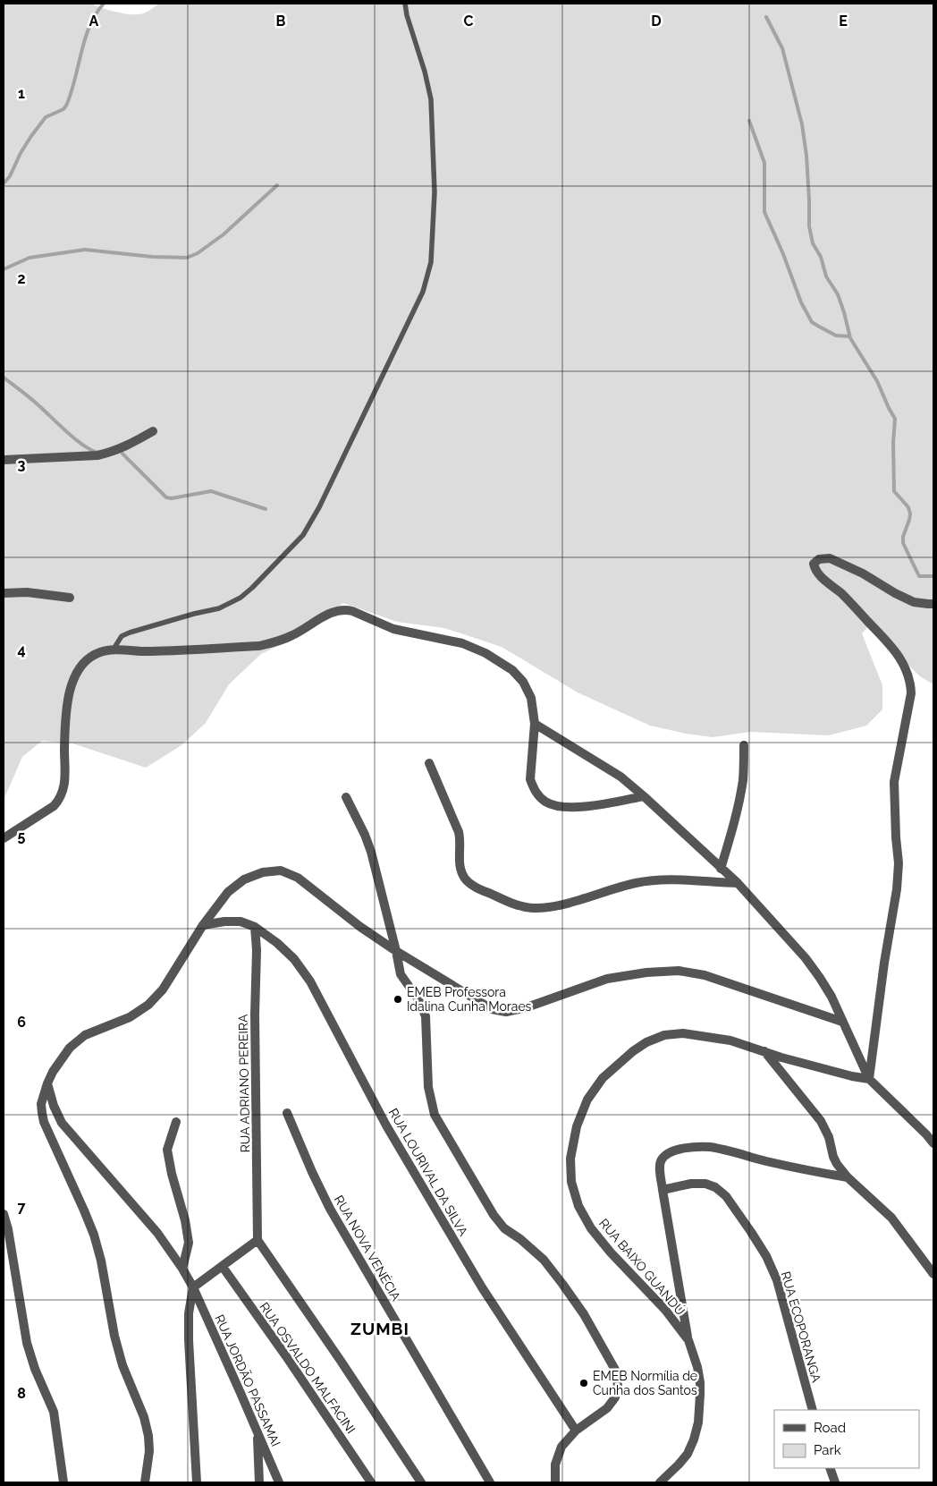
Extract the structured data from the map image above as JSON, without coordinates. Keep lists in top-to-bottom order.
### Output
{
  "streets": {
    "street": [
      "RUA ADRIANO PEREIRA",
      "RUA LOURIVAL DA SILVA",
      "RUA NOVA VENÉCIA",
      "RUA BAIXO GUANDÚ",
      "RUA ECOPORANGA",
      "RUA OSVALDO MALFACINI",
      "RUA JORDÃO PASSAMAI"
    ]
  },
  "crossings": [
    ["RUA ADRIANO PEREIRA", "RUA LOURIVAL DA SILVA"]
  ],
  "districts": ["ZUMBI"],
  "places": ["EMEB Professora Idalina Cunha Moraes", "EMEB Normília de Cunha dos Santos"],
  "legend": ["Road", "Park"],
  "grid": {
    "columns": [
      "A",
      "B",
      "C",
      "D",
      "E"
    ],
    "rows": [
      "1",
      "2",
      "3",
      "4",
      "5",
      "6",
      "7",
      "8"
    ]
  }
}
